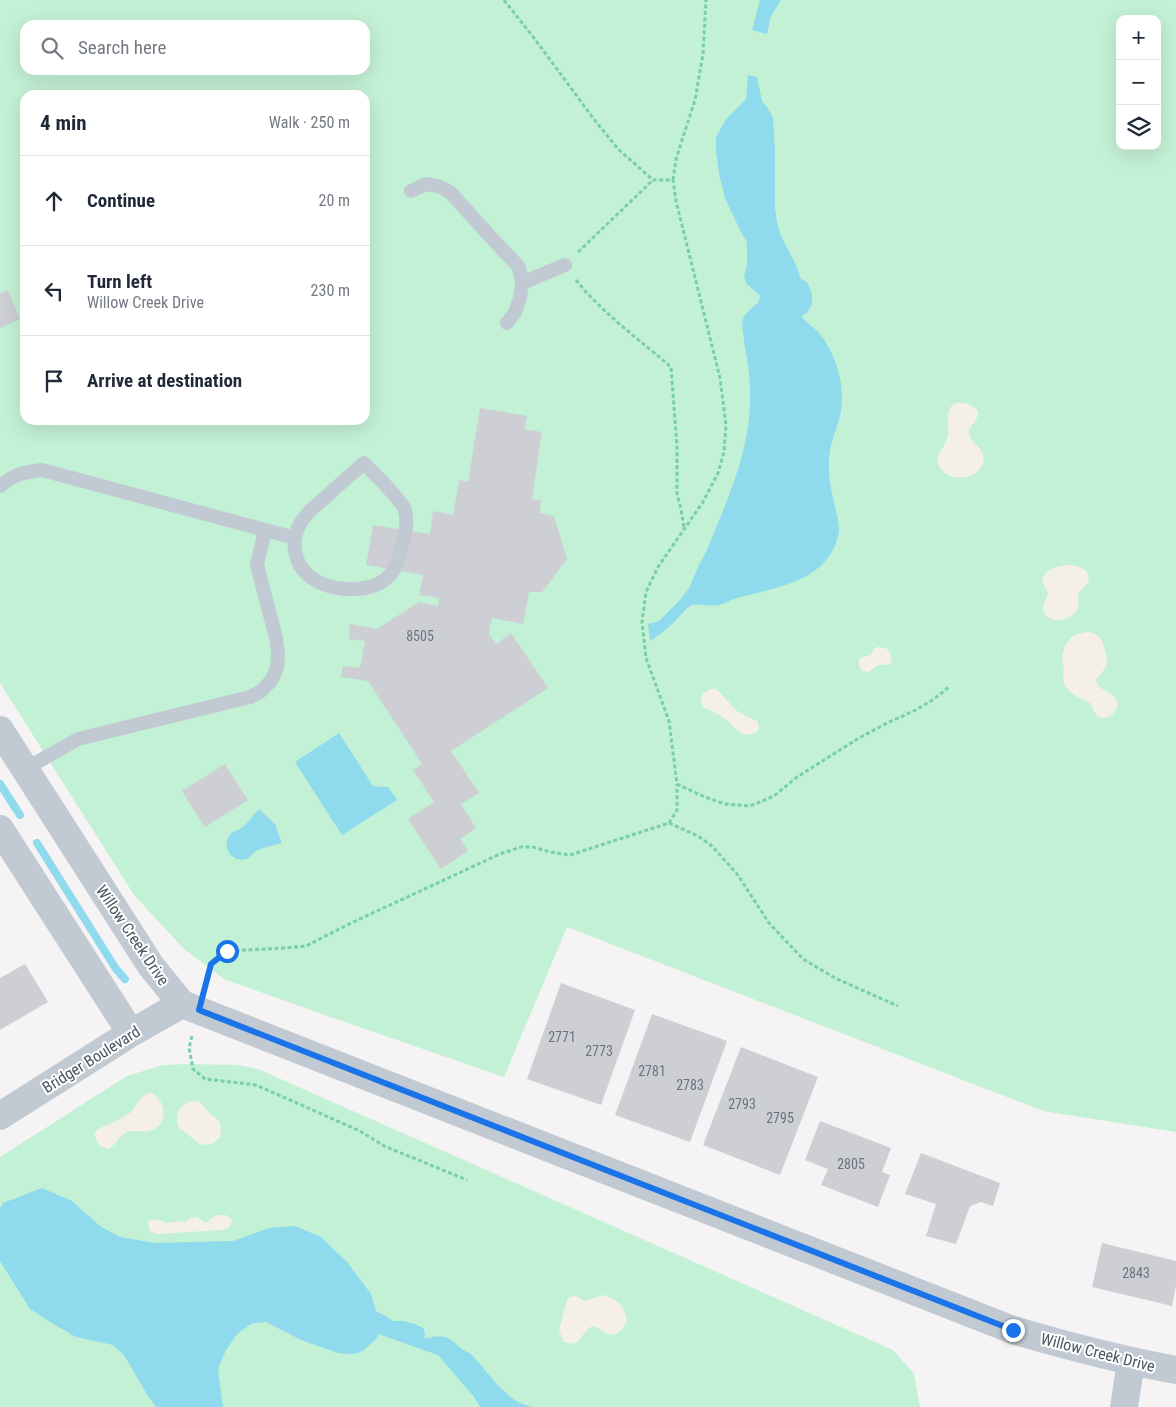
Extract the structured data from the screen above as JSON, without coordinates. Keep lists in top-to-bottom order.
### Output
{
  "streets": {
    "street": ["Willow Creek Drive", "Bridger Boulevard"]
  },
  "crossings": [
    ["Willow Creek Drive", "Bridger Boulevard"]
  ],
  "house_numbers": [
    "8505",
    "2771",
    "2773",
    "2781",
    "2783",
    "2793",
    "2795",
    "2805",
    "2843"
  ],
  "page": {
    "map_buttons": ["+", "−"],
    "search": "Search here",
    "heading": ["4 min", "Walk · 250 m"],
    "list": [
      ["Continue", "20 m"],
      ["Turn left", "Willow Creek Drive", "230 m"],
      "Arrive at destination"
    ]
  }
}
